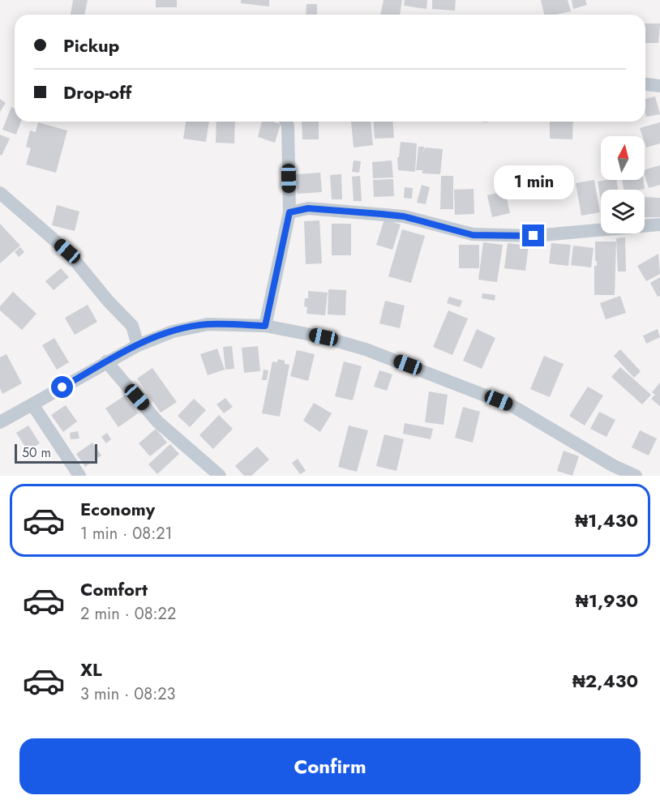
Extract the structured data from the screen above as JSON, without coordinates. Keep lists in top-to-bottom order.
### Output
{
  "scale_bar": "50 m",
  "north": "top",
  "page": {
    "banner": ["Pickup", "Drop-off"],
    "bubble": "1 min",
    "scale": "50 m",
    "list": [
      {
        "name": "Economy",
        "note": "1 min · 08:21",
        "value": "₦1,430"
      },
      {
        "name": "Comfort",
        "note": "2 min · 08:22",
        "value": "₦1,930"
      },
      {
        "name": "XL",
        "note": "3 min · 08:23",
        "value": "₦2,430"
      }
    ],
    "buttons": "Confirm"
  }
}
